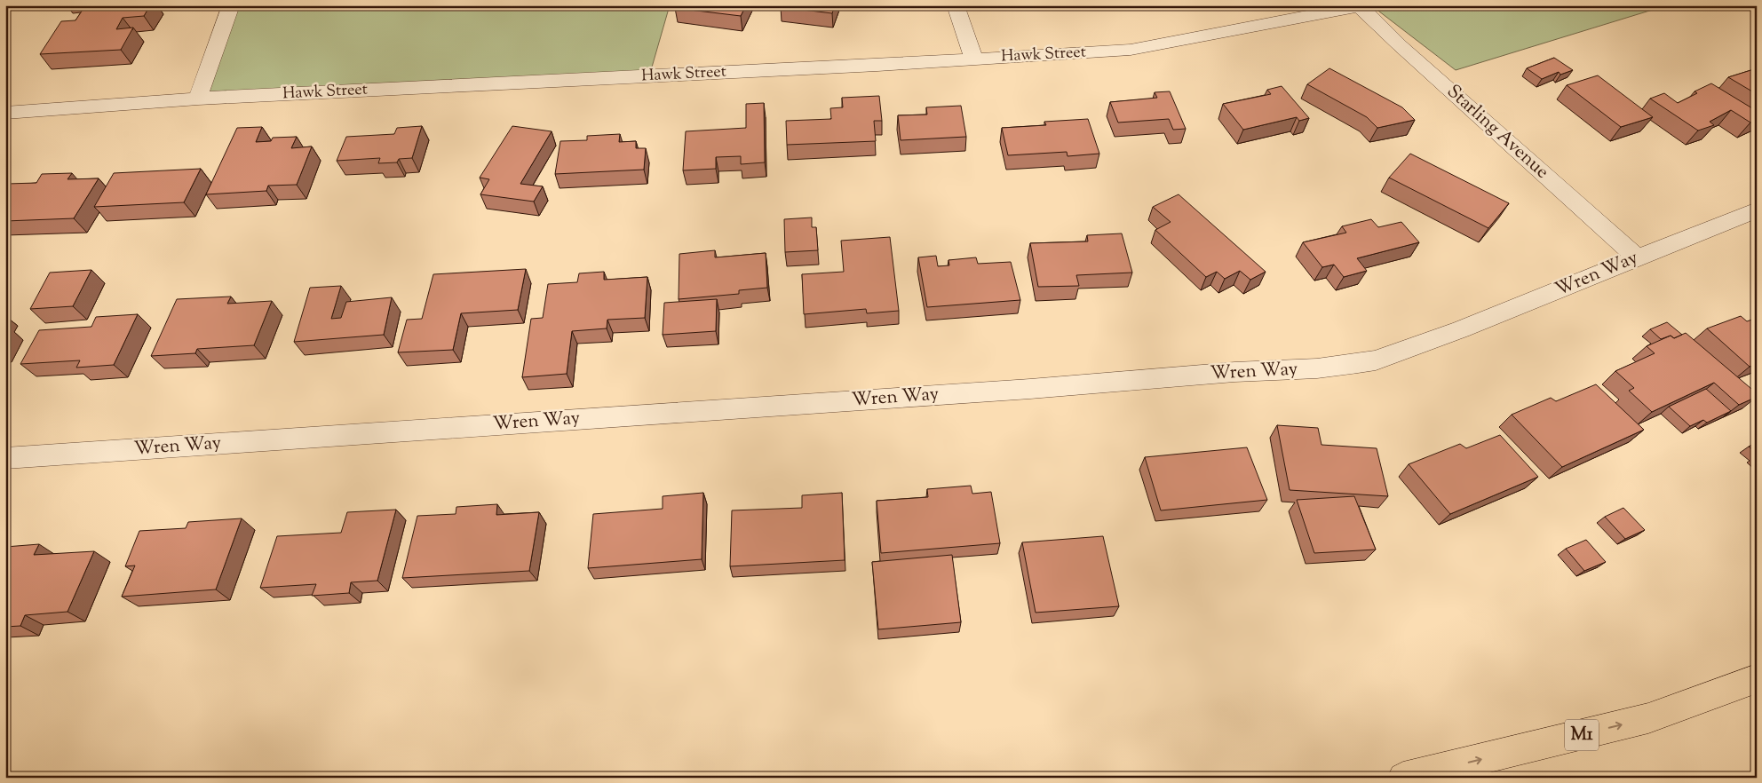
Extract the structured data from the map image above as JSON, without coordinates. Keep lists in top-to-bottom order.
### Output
{
  "streets": {
    "highway": ["M1"],
    "street": ["Hawk Street", "Starling Avenue", "Wren Way"]
  },
  "crossings": [
    ["Hawk Street", "Starling Avenue"],
    ["Starling Avenue", "Wren Way"]
  ]
}
